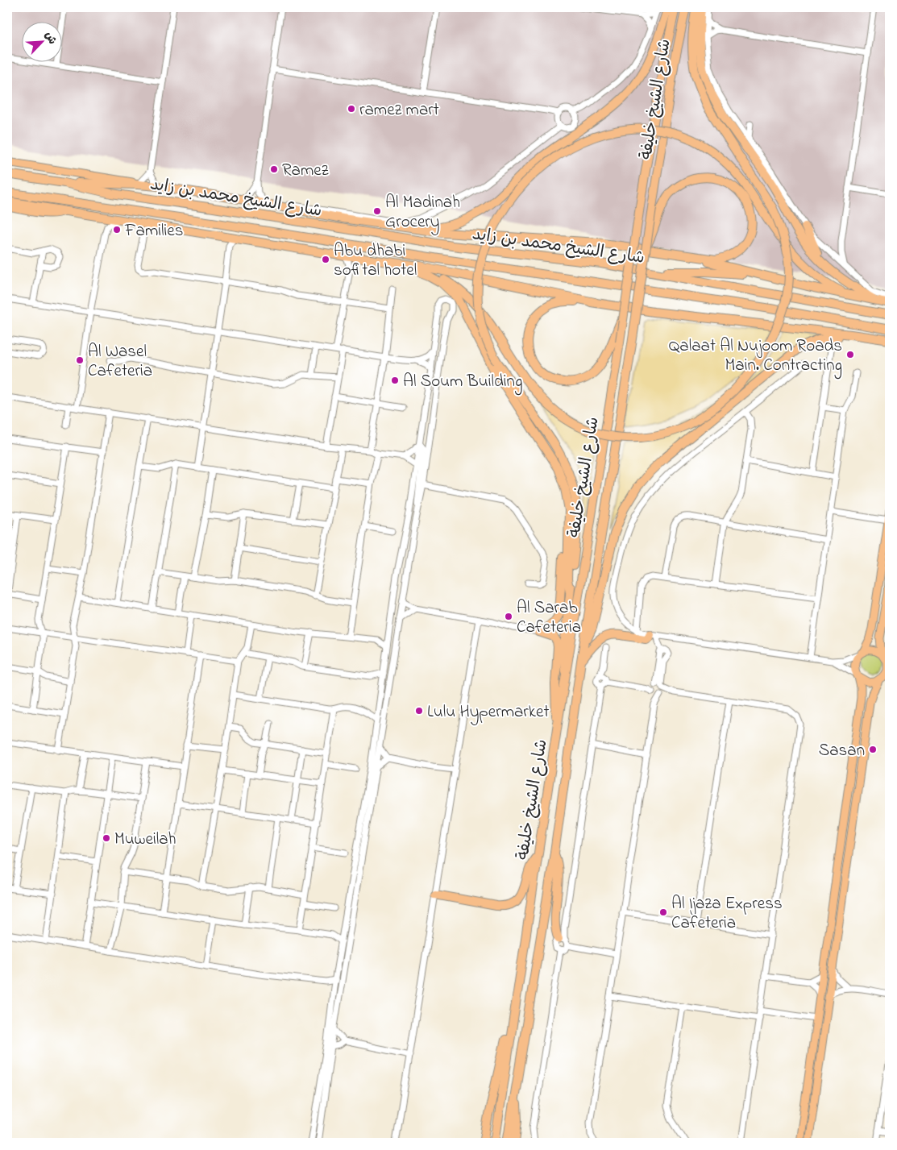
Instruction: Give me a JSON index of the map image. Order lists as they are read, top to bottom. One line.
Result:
{"streets":{"highway":["شارع الشيخ خليفة","شارع الشيخ محمد بن زايد"]},"places":["ramez mart","Ramez","Al Madinah Grocery","Families","Abu dhabi sofital hotel","Qalaat Al Nujoom Roads Main. Contracting","Al Wasel Cafeteria","Al Soum Building","Al Sarab Cafeteria","Lulu Hypermarket","Sasan","Muweilah","Al Ijaza Express Cafeteria"],"north":"top right"}
